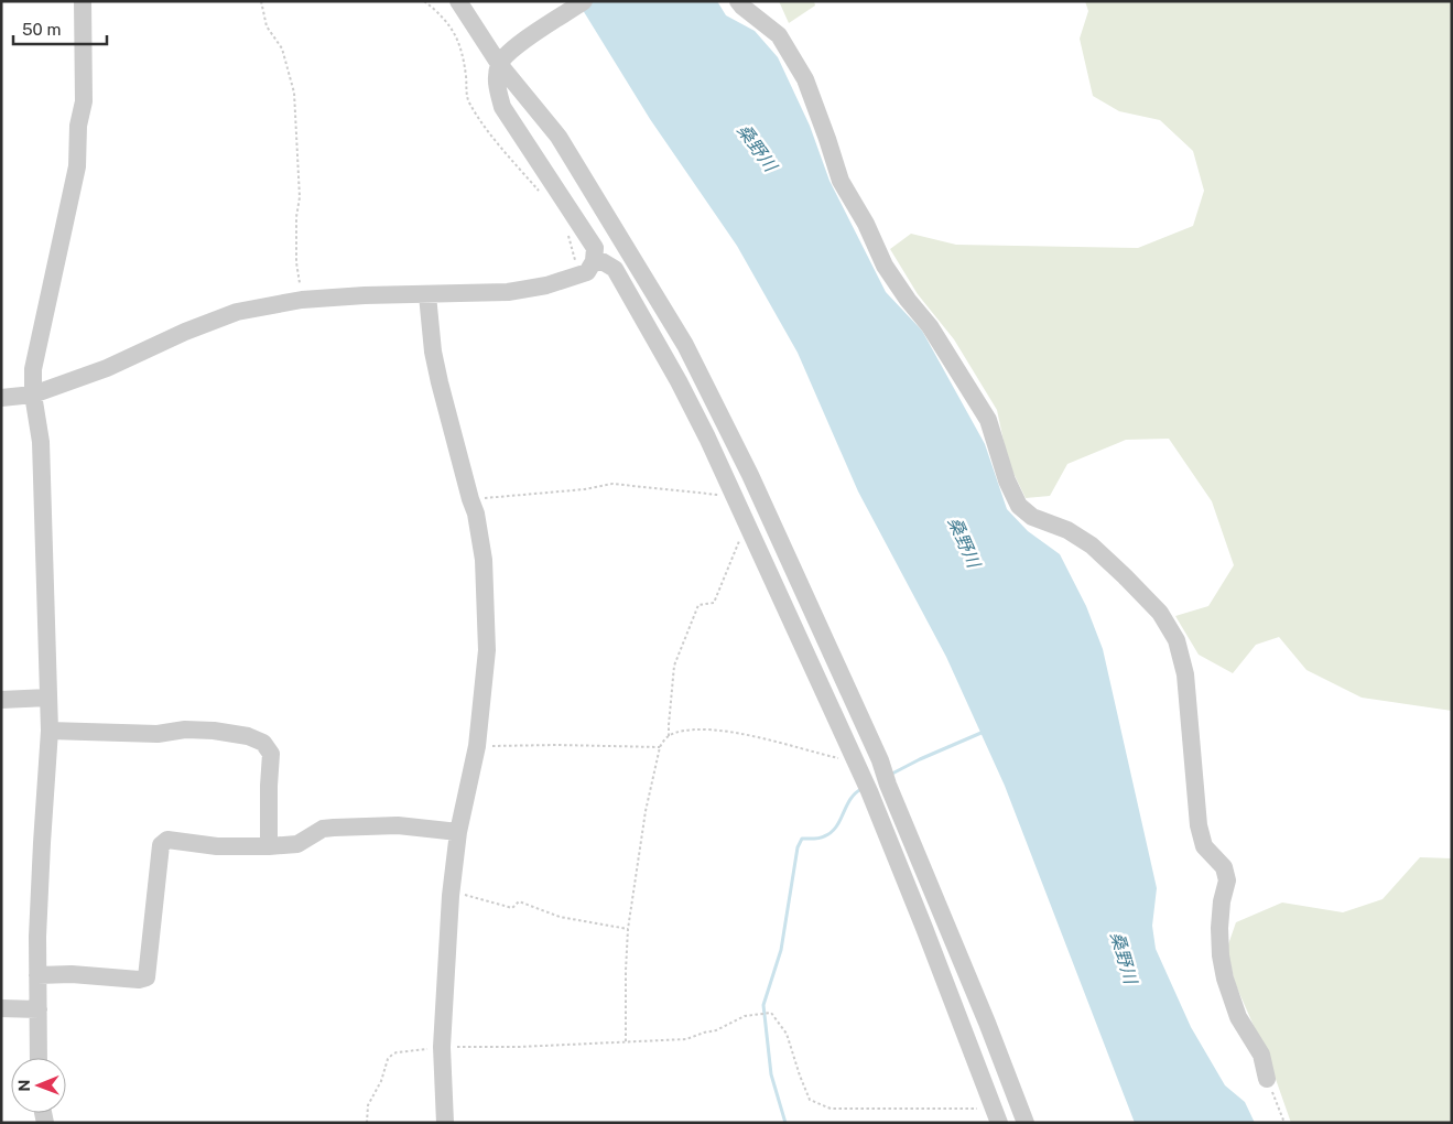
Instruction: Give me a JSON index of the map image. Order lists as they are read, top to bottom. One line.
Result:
{"water":["桑野川"],"scale_bar":"50 m","north":"left"}
